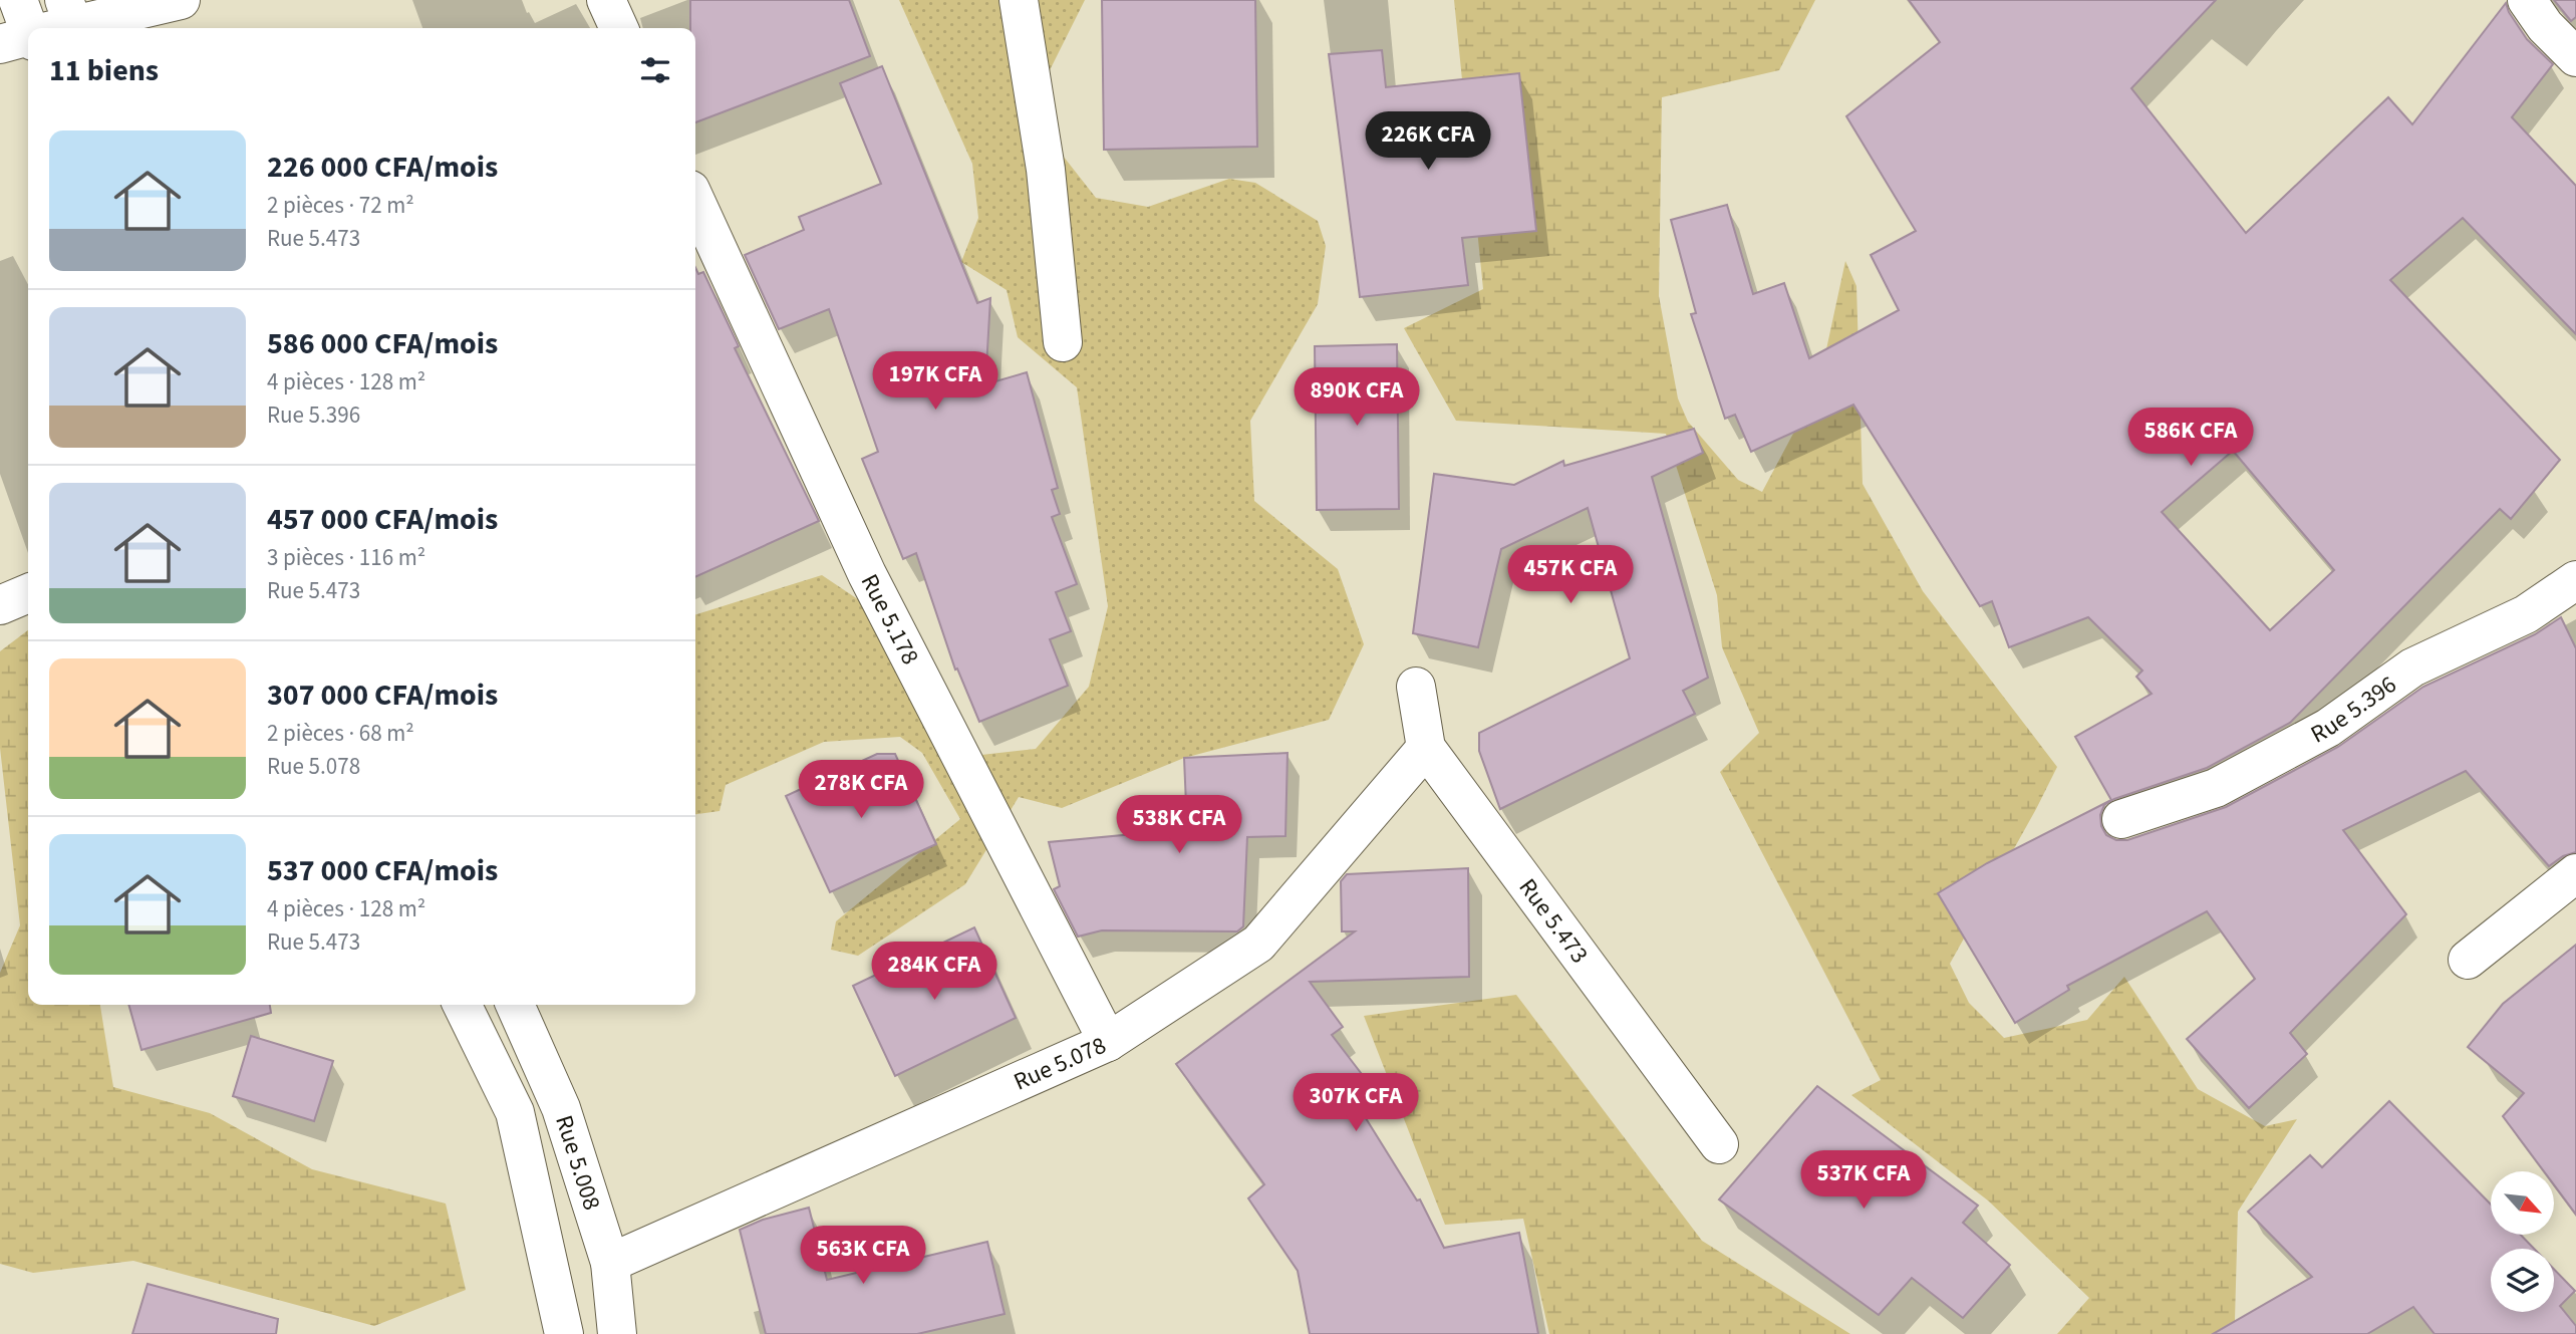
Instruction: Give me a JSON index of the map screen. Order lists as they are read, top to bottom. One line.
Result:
{"streets":{"street":["Rue 5.178","Rue 5.396","Rue 5.473","Rue 5.078","Rue 5.008"]},"crossings":[["Rue 5.178","Rue 5.078"],["Rue 5.473","Rue 5.078"],["Rue 5.078","Rue 5.008"]],"north":"bottom right","page":{"heading":"11 biens","price":["226K CFA","197K CFA","890K CFA","586K CFA","457K CFA","278K CFA","538K CFA","284K CFA","307K CFA","537K CFA","563K CFA"],"list":[{"name":"226 000 CFA/mois","note":"2 pièces · 72 m² · Rue 5.473"},{"name":"586 000 CFA/mois","note":"4 pièces · 128 m² · Rue 5.396"},{"name":"457 000 CFA/mois","note":"3 pièces · 116 m² · Rue 5.473"},{"name":"307 000 CFA/mois","note":"2 pièces · 68 m² · Rue 5.078"},{"name":"537 000 CFA/mois","note":"4 pièces · 128 m² · Rue 5.473"}]}}
